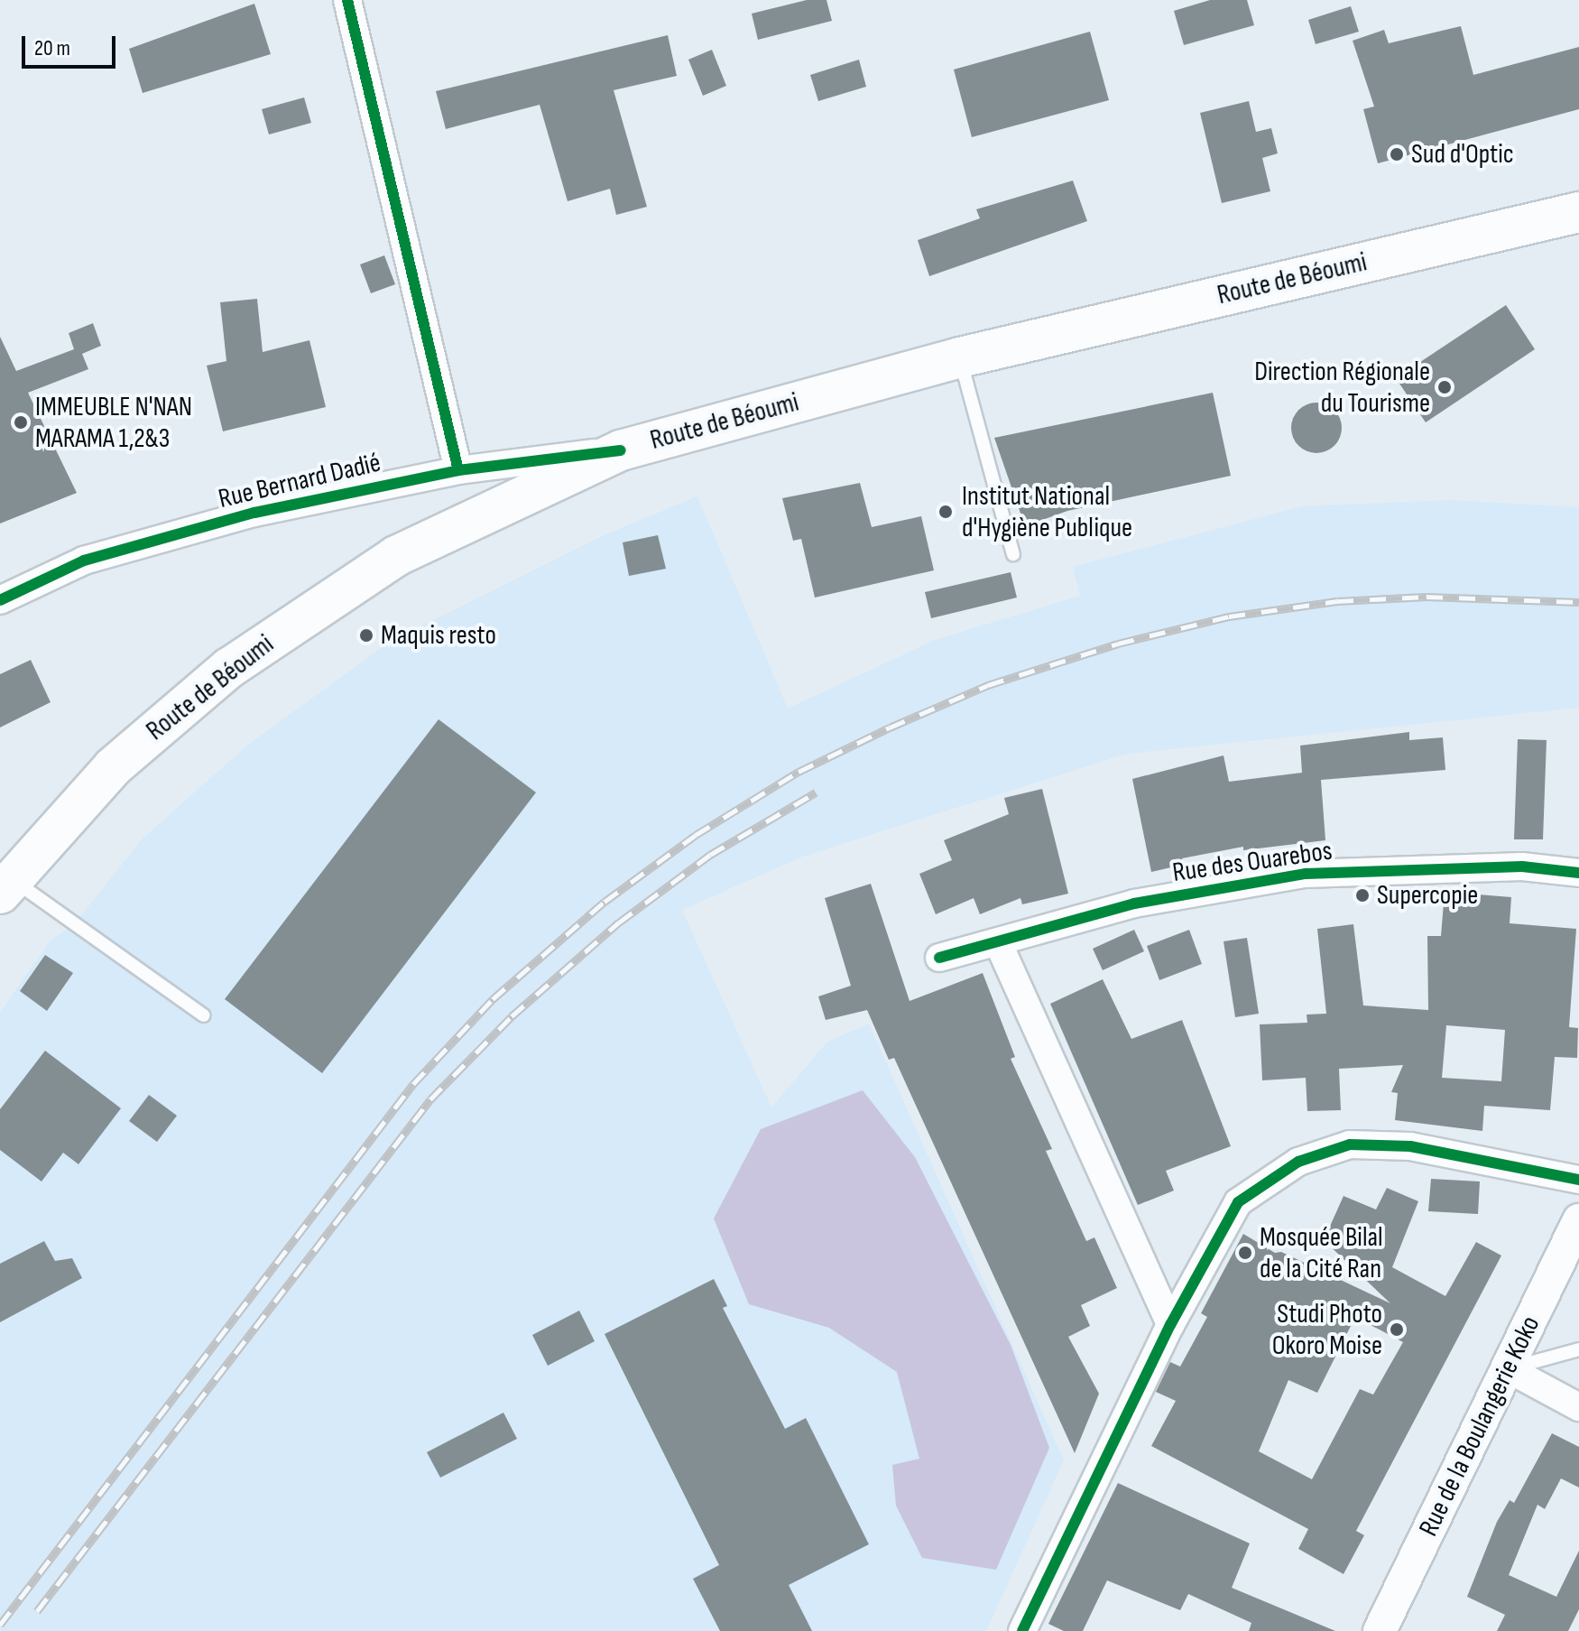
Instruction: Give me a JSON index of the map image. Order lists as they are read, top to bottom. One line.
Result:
{"streets":{"main road":["Route de Béoumi"],"street":["Rue Bernard Dadié","Rue des Ouarebos","Rue de la Boulangerie Koko"]},"crossings":[["Route de Béoumi","Rue Bernard Dadié"]],"places":["Sud d'Optic","Direction Régionale du Tourisme","IMMEUBLE N'NAN MARAMA 1,2&3","Institut National d'Hygiène Publique","Maquis resto","Supercopie","Mosquée Bilal de la Cité Ran","Studi Photo Okoro Moise"],"scale_bar":"20 m"}
